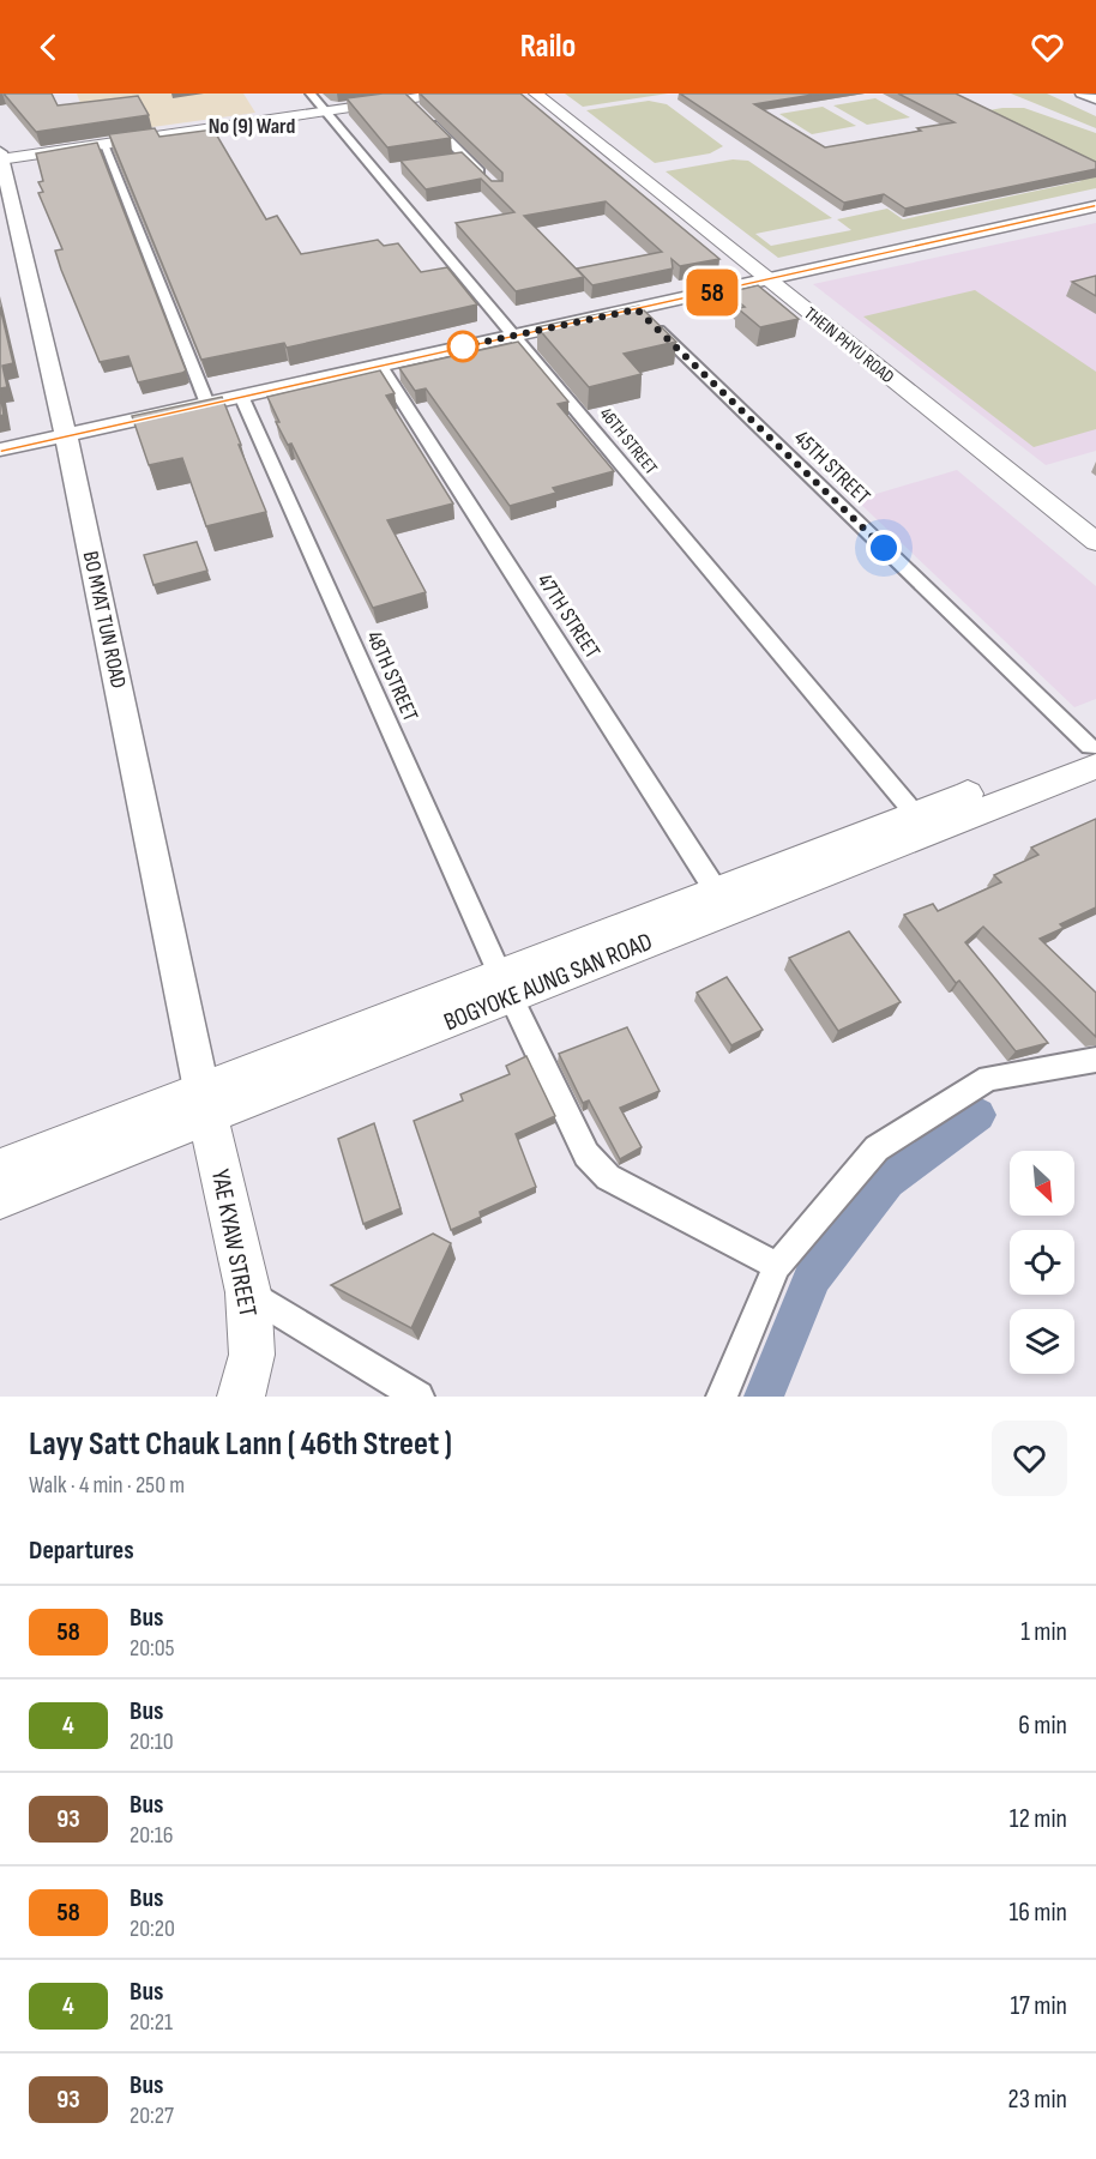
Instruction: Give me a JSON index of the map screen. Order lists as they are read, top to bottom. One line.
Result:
{"streets":{"main road":["THEIN PHYU ROAD","BO MYAT TUN ROAD","BOGYOKE AUNG SAN ROAD","YAE KYAW STREET"],"street":["46TH STREET","45TH STREET","47TH STREET","48TH STREET"]},"crossings":[["46TH STREET","BOGYOKE AUNG SAN ROAD"],["45TH STREET","BOGYOKE AUNG SAN ROAD"],["47TH STREET","BOGYOKE AUNG SAN ROAD"],["BO MYAT TUN ROAD","BOGYOKE AUNG SAN ROAD"],["BO MYAT TUN ROAD","YAE KYAW STREET"],["48TH STREET","BOGYOKE AUNG SAN ROAD"],["BOGYOKE AUNG SAN ROAD","YAE KYAW STREET"]],"districts":["No (9) Ward"],"lines":["bus line 58"],"north":"bottom right","page":{"header":"Railo","on_map":"58","heading":[["Layy Satt Chauk Lann ( 46th Street )","Walk · 4 min · 250 m"],"Departures"],"list":[{"mark":"58","name":"Bus","note":"20:05","value":"1 min"},{"mark":"4","name":"Bus","note":"20:10","value":"6 min"},{"mark":"93","name":"Bus","note":"20:16","value":"12 min"},{"mark":"58","name":"Bus","note":"20:20","value":"16 min"},{"mark":"4","name":"Bus","note":"20:21","value":"17 min"},{"mark":"93","name":"Bus","note":"20:27","value":"23 min"}]}}
